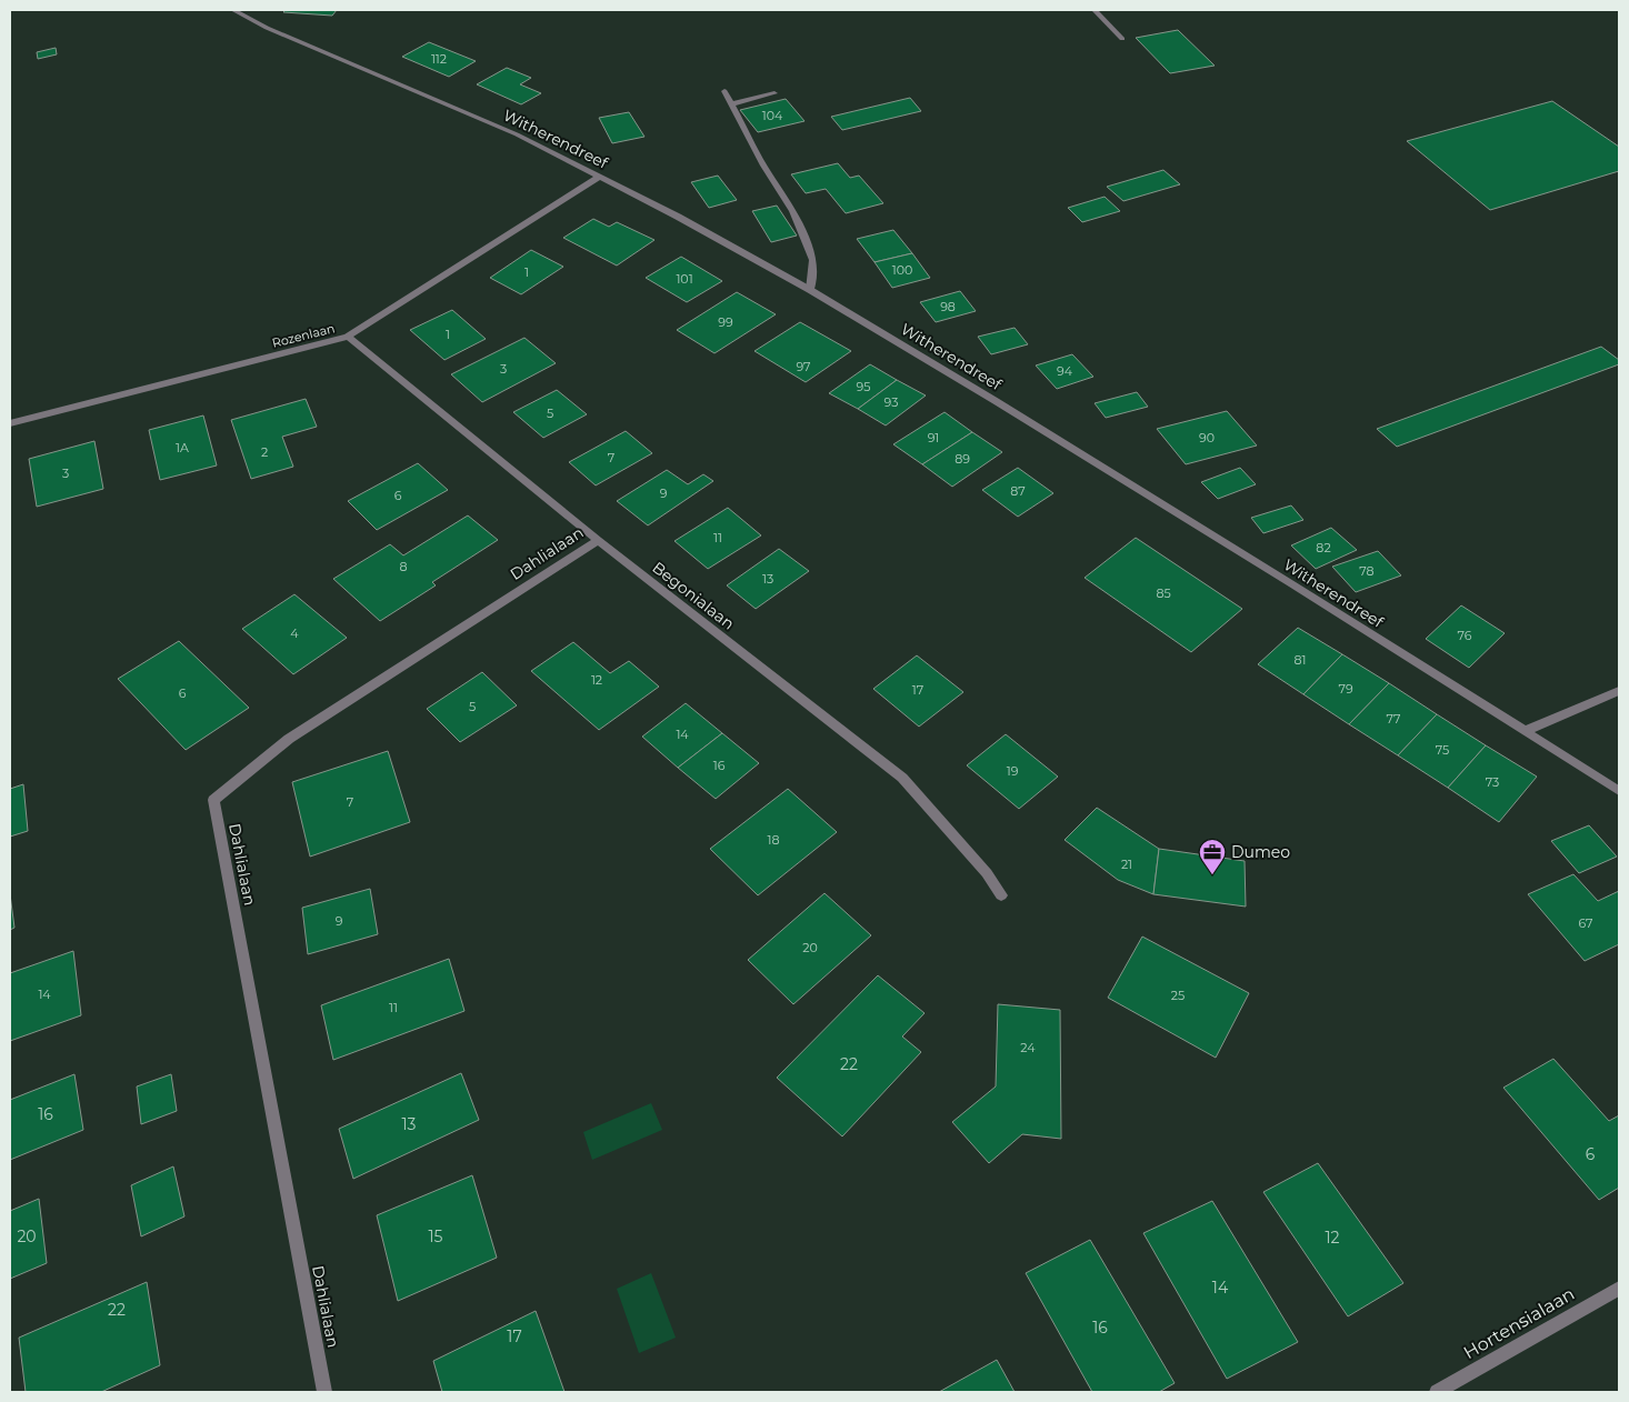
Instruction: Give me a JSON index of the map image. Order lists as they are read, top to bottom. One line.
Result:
{"streets":{"street":["Witherendreef","Rozenlaan","Dahlialaan","Begonialaan","Hortensialaan"]},"crossings":[["Witherendreef","Rozenlaan"],["Rozenlaan","Begonialaan"],["Dahlialaan","Begonialaan"]],"places":{"office":["Dumeo"]},"house_numbers":["112","104","100","1","101","98","99","1","97","3","94","95","93","5","91","90","1A","2","7","89","3","87","9","6","11","82","8","78","13","85","4","76","81","12","79","17","6","5","77","14","75","16","19","73","7","18","21","9","67","20","14","25","11","24","22","16","13","6","20","15","12","14","22","16","17"]}
